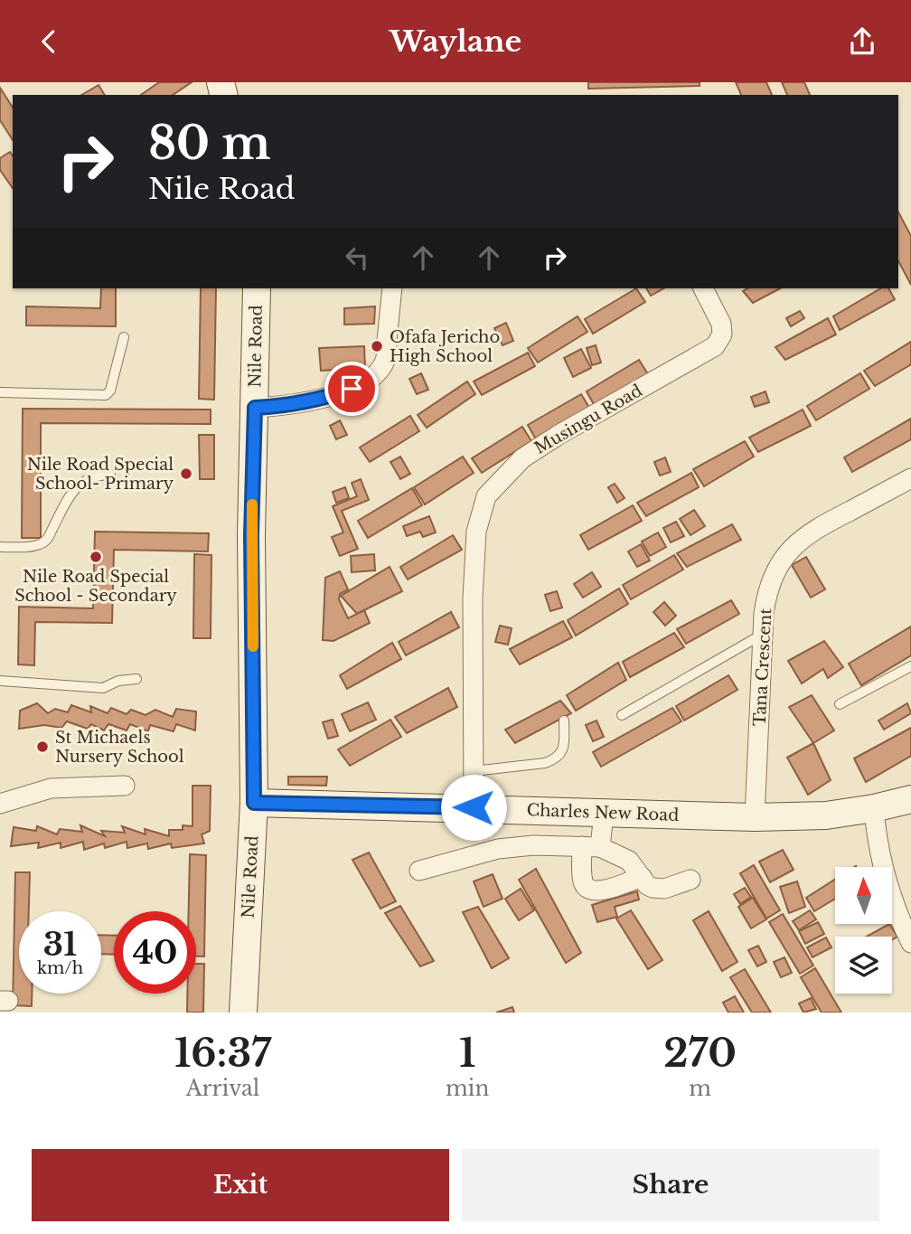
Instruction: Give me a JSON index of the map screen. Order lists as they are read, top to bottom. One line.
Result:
{"streets":{"street":["Nile Road","Musingu Road","Tana Crescent","Charles New Road"]},"crossings":[["Nile Road","Charles New Road"],["Musingu Road","Charles New Road"],["Tana Crescent","Charles New Road"]],"places":["Ofafa Jericho High School","Nile Road Special School- Primary","Nile Road Special School - Secondary","St Michaels Nursery School"],"north":"top","page":{"header":"Waylane","turn":["80 m","Nile Road"],"speed":"31 km/h","limit":"40","eta":["16:37","Arrival","1","min","270","m"],"buttons":["Exit","Share"]}}
